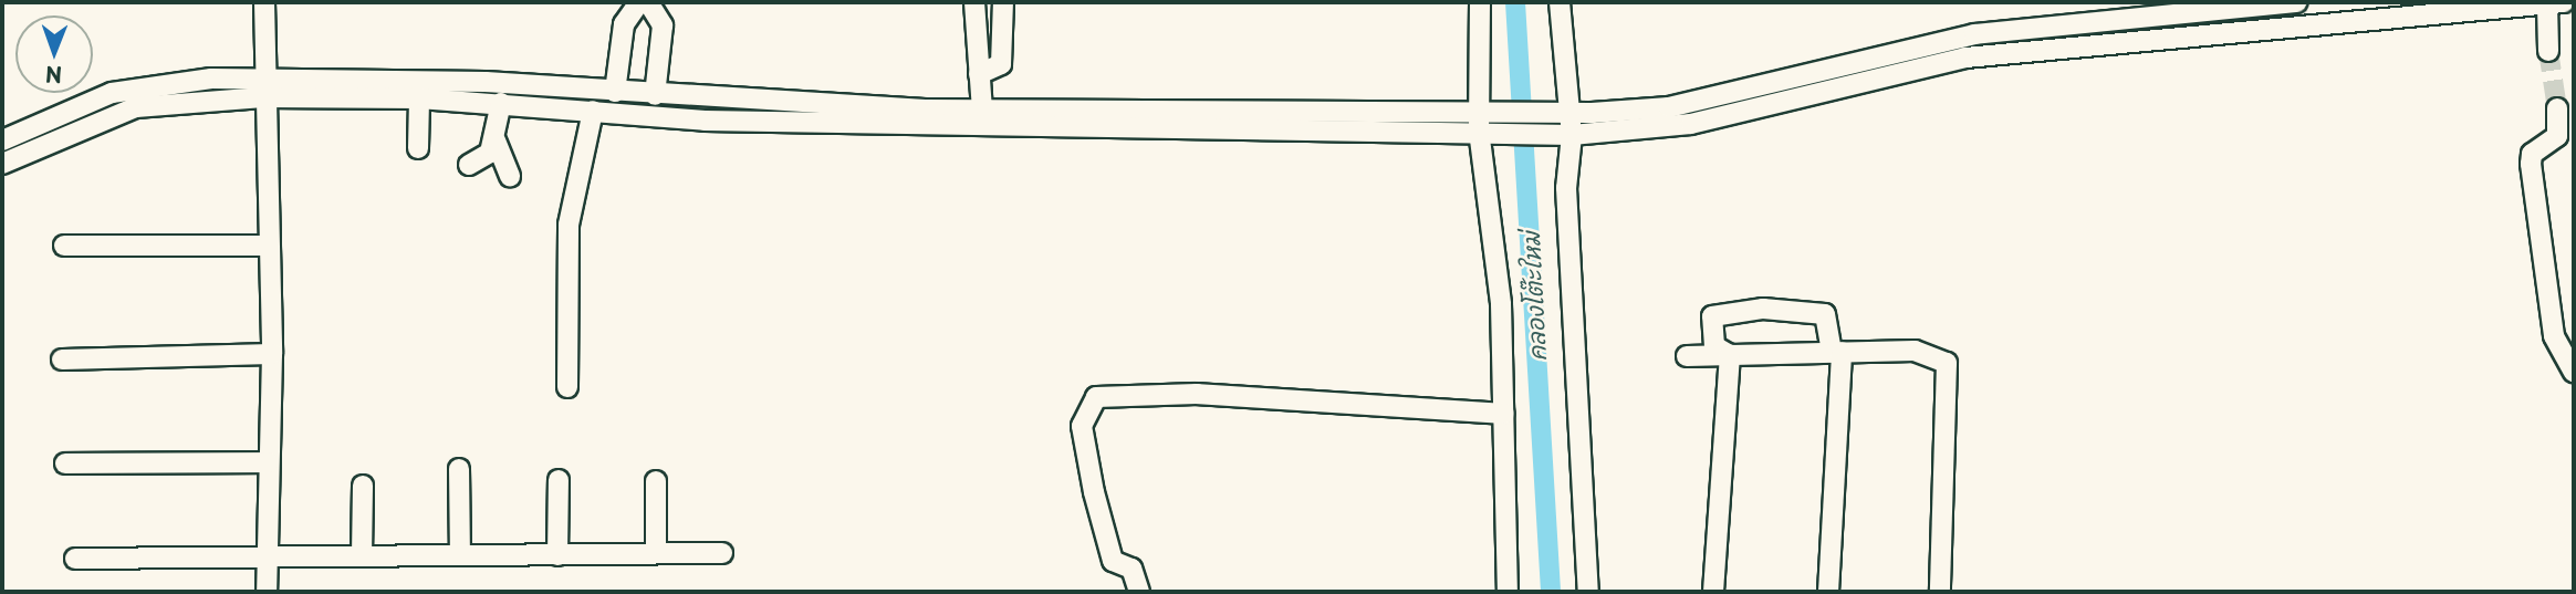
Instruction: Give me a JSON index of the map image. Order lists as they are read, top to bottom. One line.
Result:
{"water":["คลองโต๊ะใหม่"],"north":"bottom"}
